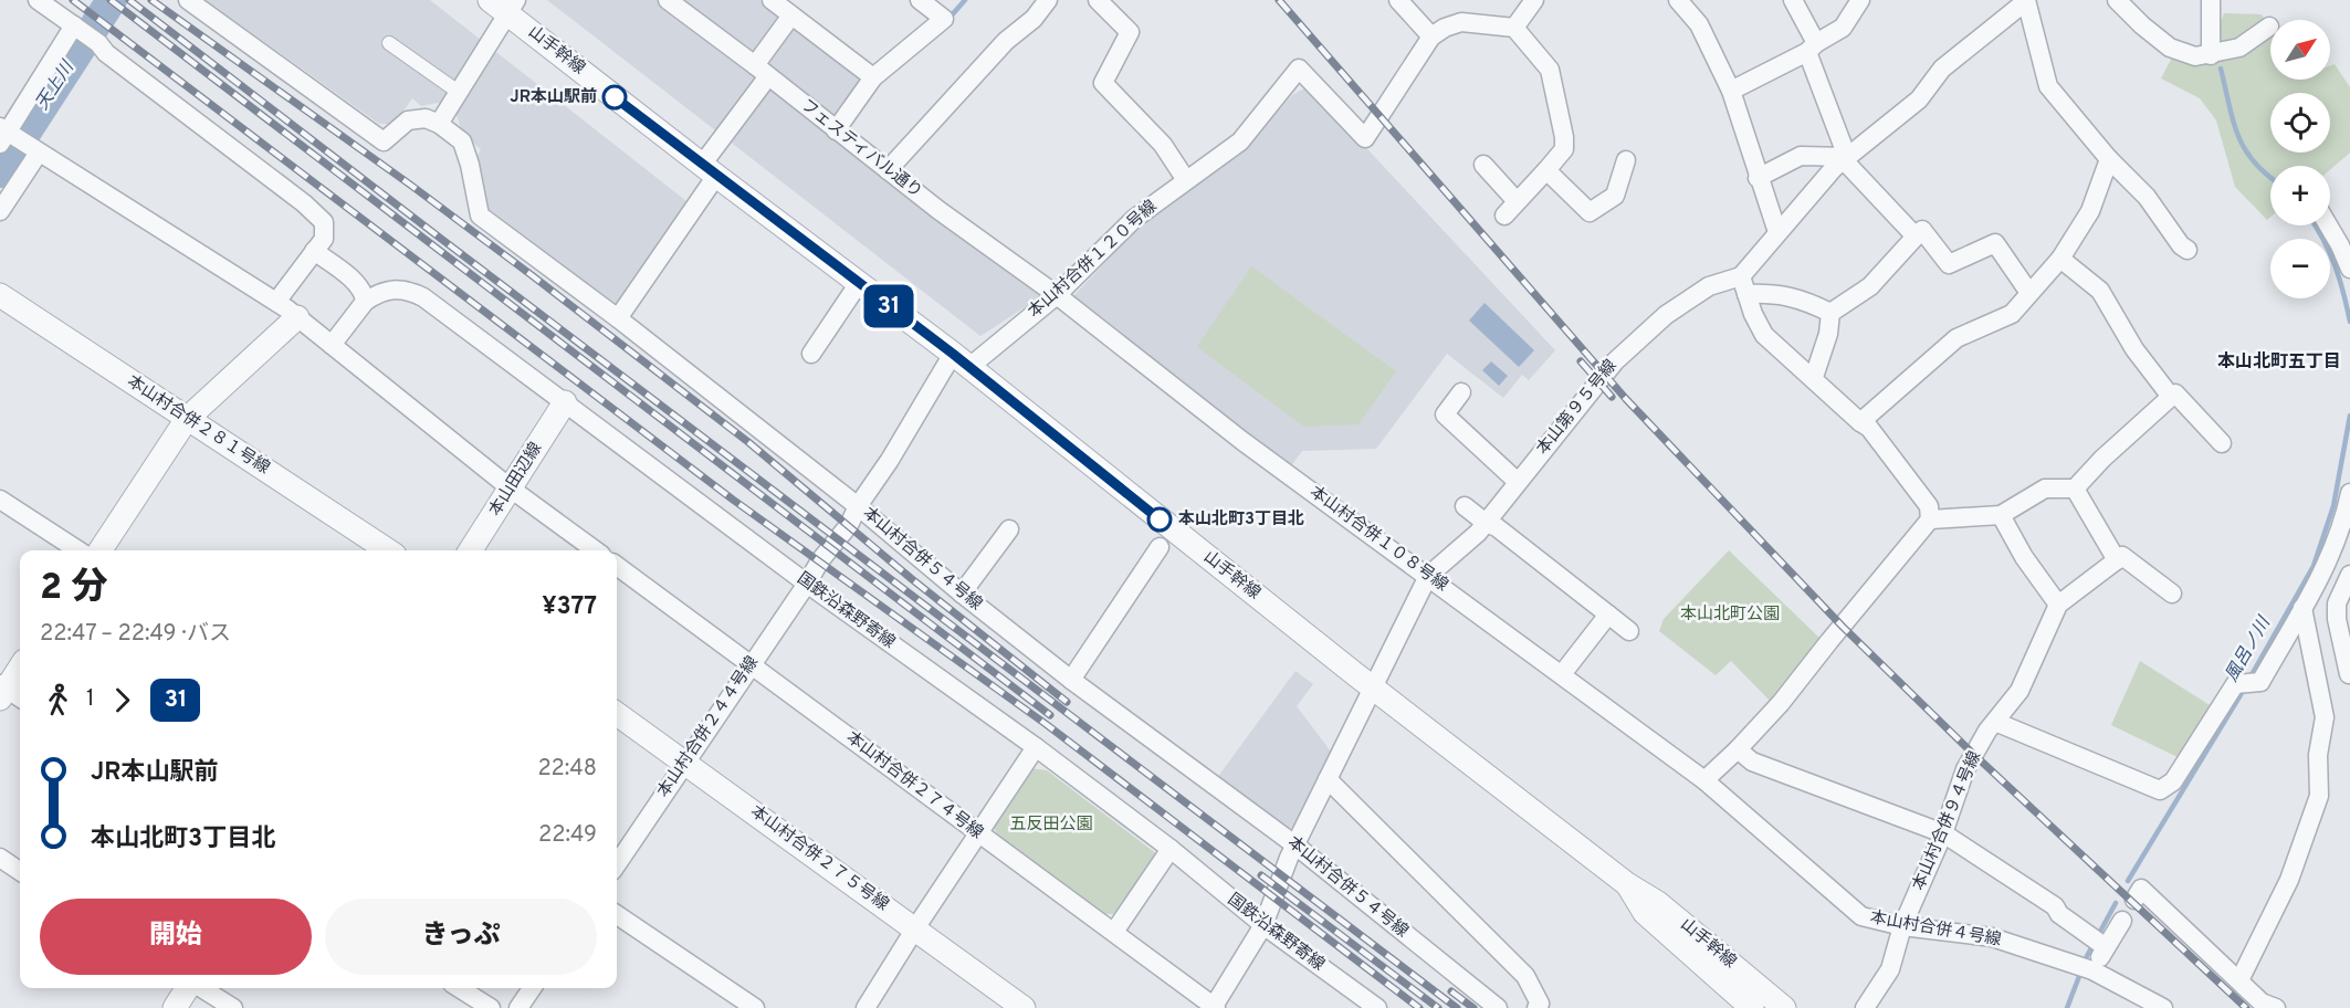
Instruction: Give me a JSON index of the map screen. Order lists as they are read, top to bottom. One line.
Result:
{"streets":{"street":["山手幹線","フェスティバル通り","本山村合併１２０号線","本山第９５号線","本山村合併２８１号線","本山田辺線","本山村合併１０８号線","本山村合併５４号線","国鉄沿森野寄線","本山村合併２４４号線","本山村合併２７４号線","本山村合併９４号線","本山村合併２７５号線","本山村合併４号線"]},"crossings":[["山手幹線","本山村合併１２０号線"],["山手幹線","本山第９５号線"],["フェスティバル通り","本山村合併１２０号線"],["フェスティバル通り","本山村合併１０８号線"],["本山村合併１２０号線","本山村合併１０８号線"],["本山村合併１２０号線","本山村合併５４号線"],["本山村合併１２０号線","国鉄沿森野寄線"],["本山村合併１２０号線","本山村合併２４４号線"],["本山第９５号線","本山村合併１０８号線"],["本山第９５号線","本山村合併５４号線"],["本山第９５号線","国鉄沿森野寄線"],["本山第９５号線","本山村合併２７４号線"],["本山田辺線","国鉄沿森野寄線"],["本山村合併１０８号線","本山村合併４号線"],["国鉄沿森野寄線","本山村合併２４４号線"],["本山村合併２４４号線","本山村合併２７４号線"],["本山村合併２４４号線","本山村合併２７５号線"],["本山村合併９４号線","本山村合併４号線"]],"districts":["本山北町五丁目"],"water":["天上川","風呂ノ川"],"parks":["本山北町公園","五反田公園"],"places":["JR本山駅前","本山北町3丁目北"],"lines":["bus line 31"],"north":"top right","page":{"on_map":"31","map_buttons":["+","−"],"heading":["2 分","22:47 – 22:49 · バス","¥377"],"legs":["1","31"],"list":[{"name":"JR本山駅前","value":"22:48"},{"name":"本山北町3丁目北","value":"22:49"}],"buttons":["開始","きっぷ"]}}
